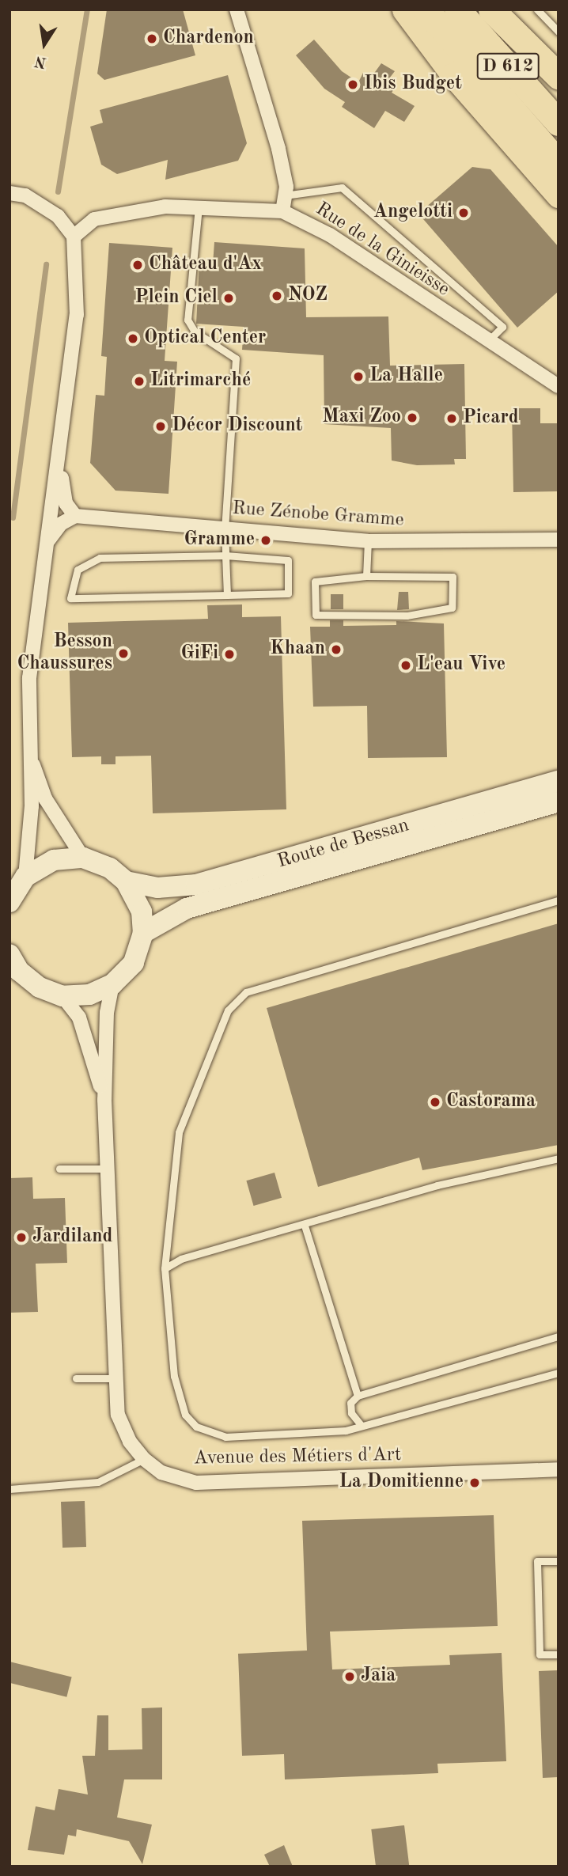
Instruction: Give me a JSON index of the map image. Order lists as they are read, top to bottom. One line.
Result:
{"streets":{"highway":["D 612"],"street":["Rue de la Ginieisse","Rue Zénobe Gramme","Route de Bessan","Avenue des Métiers d'Art"]},"places":["Chardenon","Ibis Budget","Angelotti","Château d'Ax","NOZ","Plein Ciel","Optical Center","La Halle","Litrimarché","Maxi Zoo","Picard","Décor Discount","Gramme","Khaan","Besson Chaussures","GiFi","L'eau Vive","Castorama","Jardiland","La Domitienne","Jaia"],"north":"bottom"}
